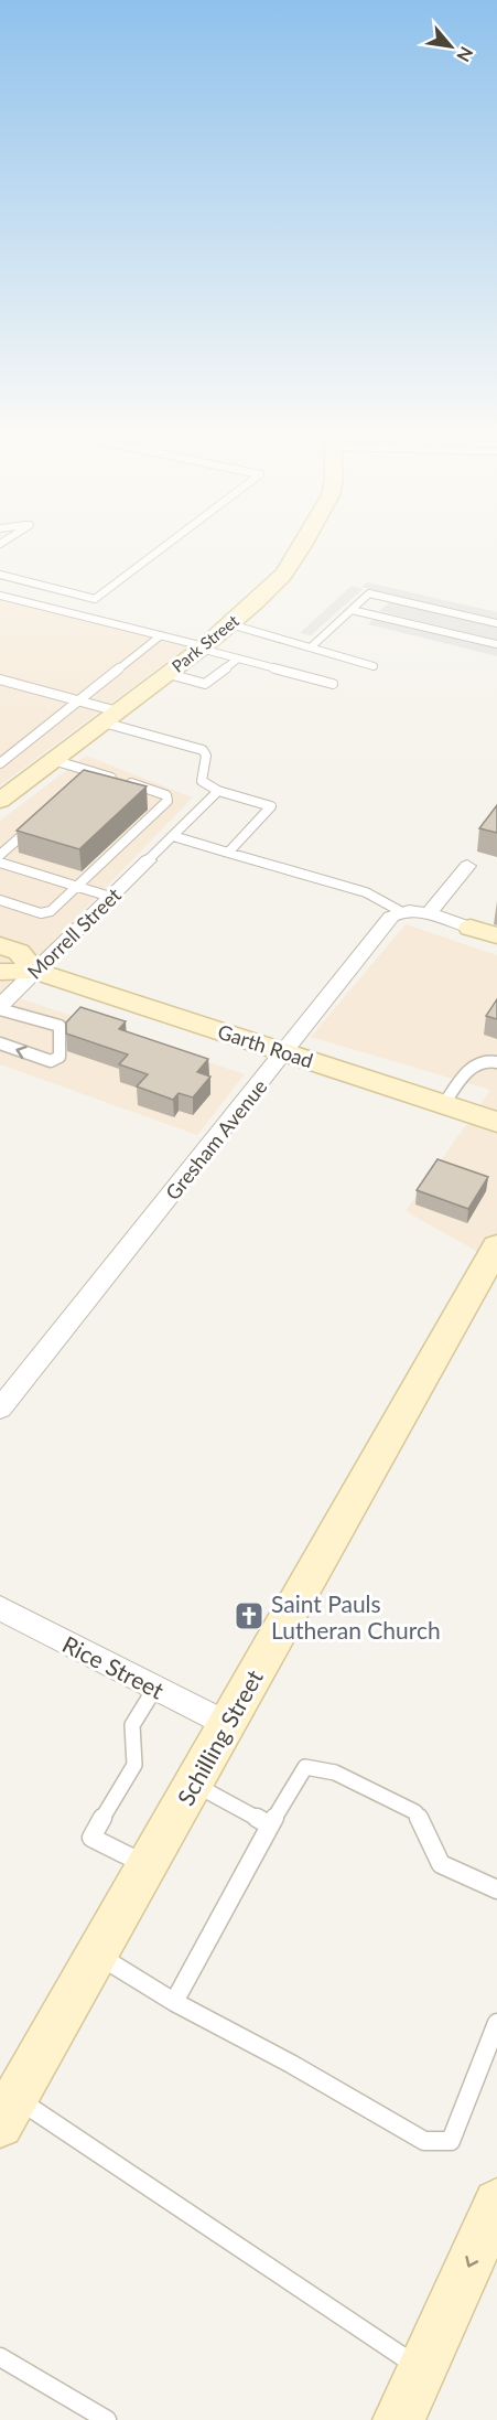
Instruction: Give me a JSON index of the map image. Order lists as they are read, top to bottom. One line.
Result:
{"streets":{"street":["Park Street","Morrell Street","Garth Road","Gresham Avenue","Rice Street","Schilling Street"]},"crossings":[["Morrell Street","Garth Road"],["Garth Road","Gresham Avenue"],["Rice Street","Schilling Street"]],"places":{"church":["Saint Pauls Lutheran Church"]},"north":"bottom right"}
